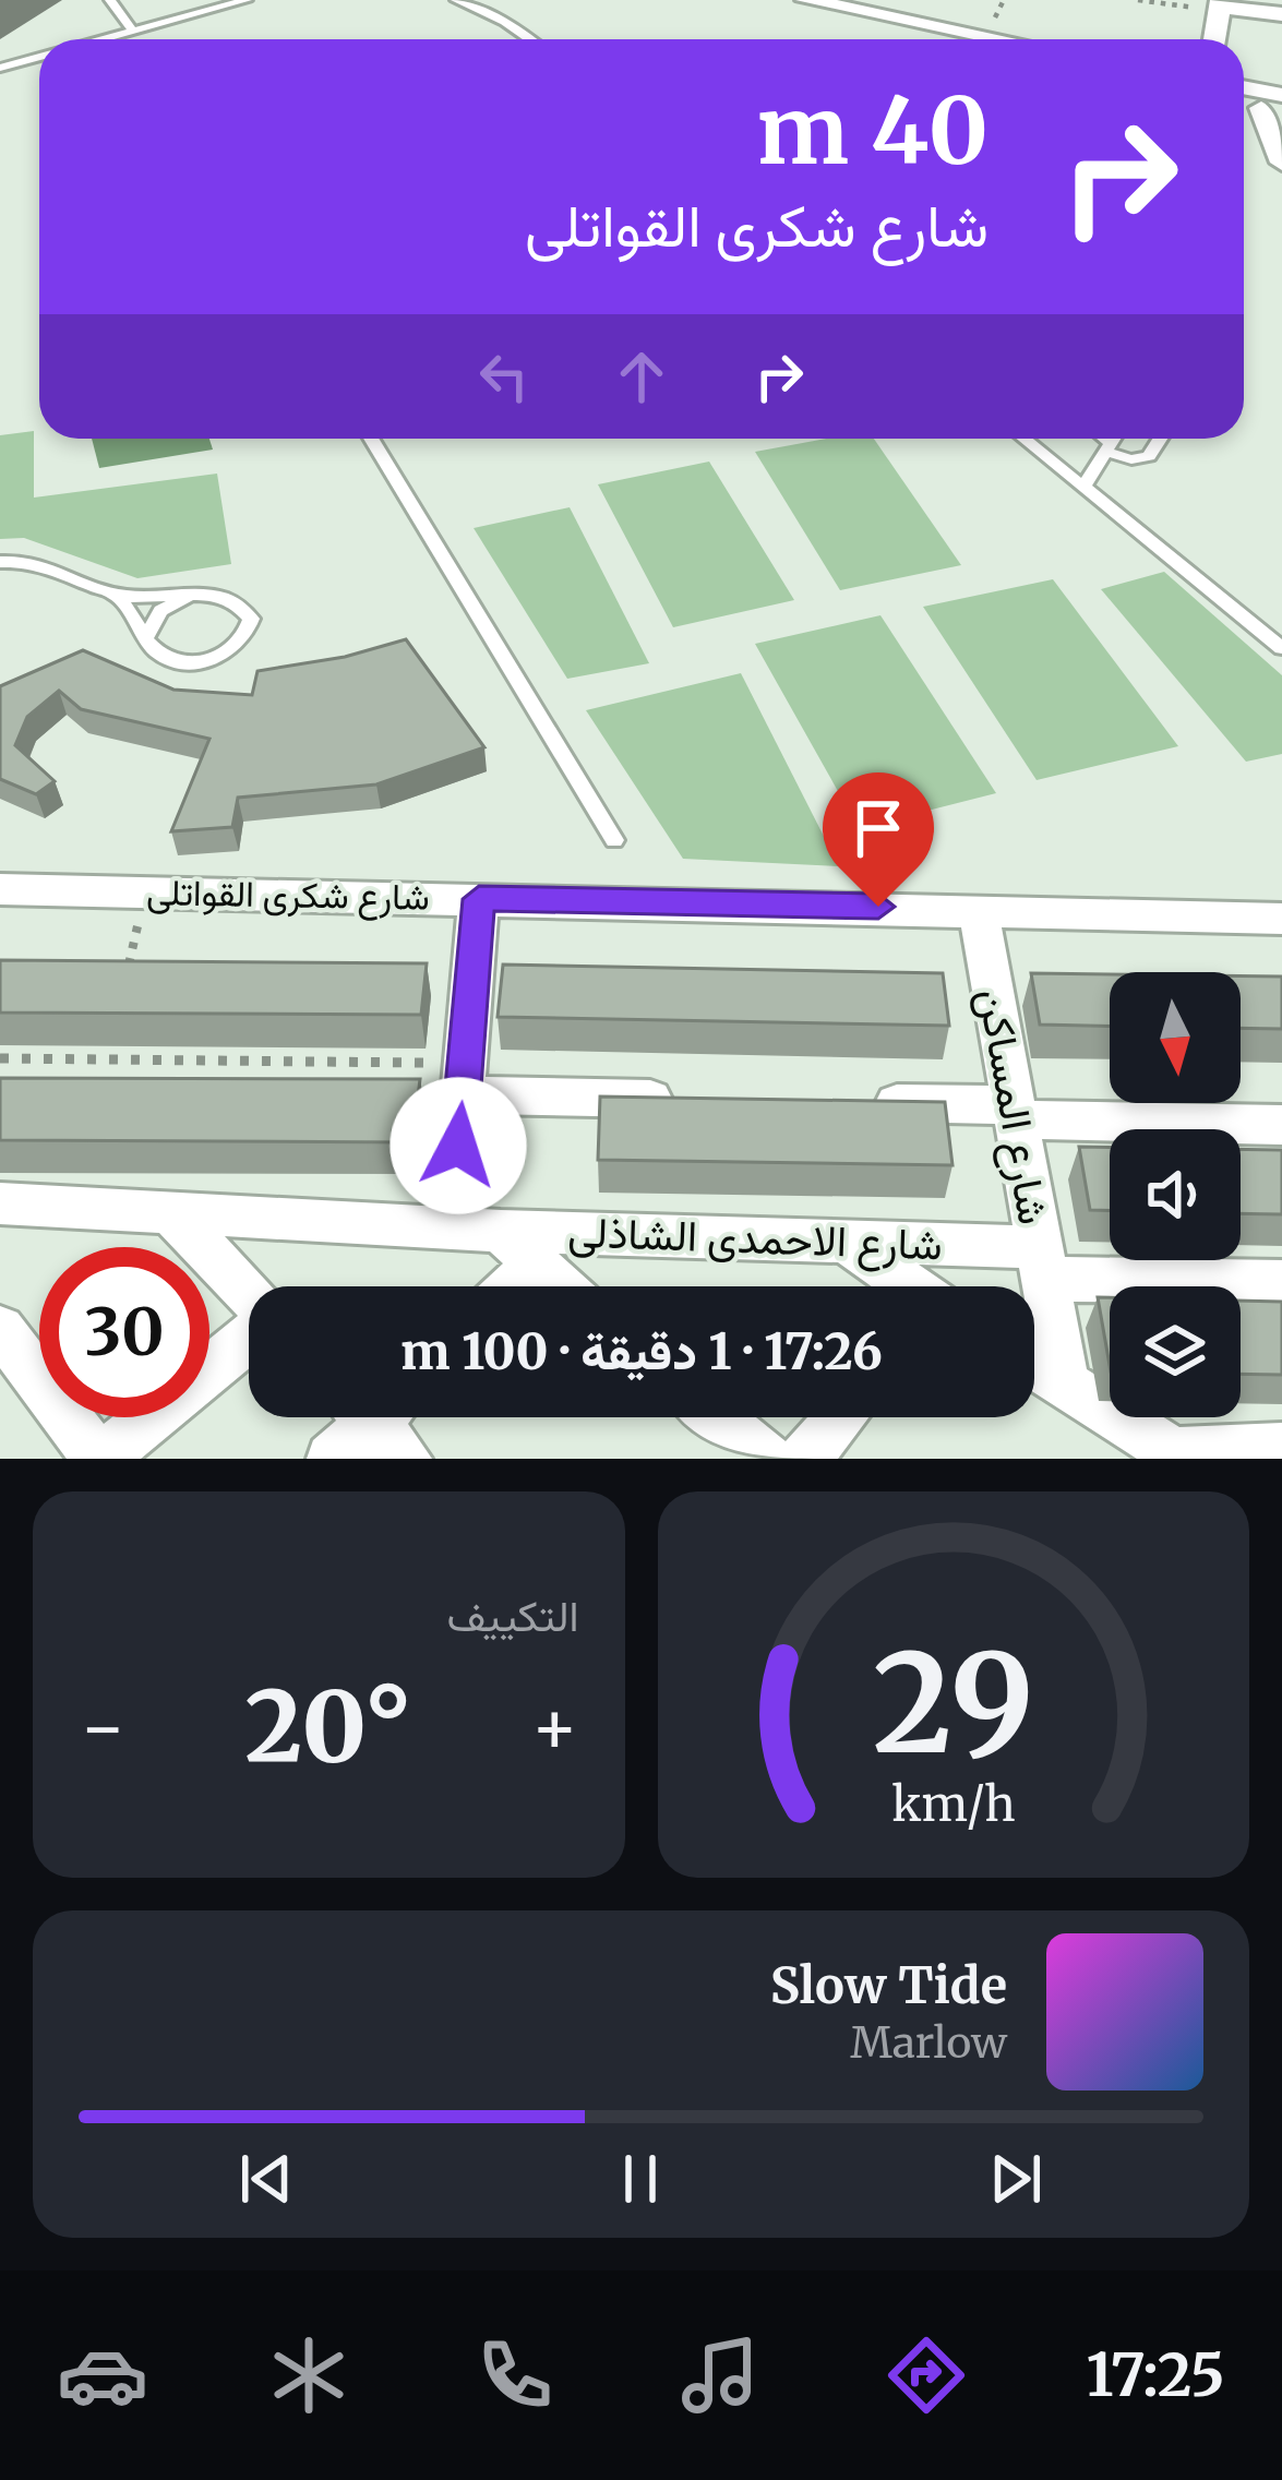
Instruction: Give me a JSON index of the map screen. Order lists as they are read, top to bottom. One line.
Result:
{"streets":{"street":["شارع شكرى القواتلى","شارع المساكن","شارع الاحمدى الشاذلى"]},"crossings":[["شارع شكرى القواتلى","شارع المساكن"],["شارع المساكن","شارع الاحمدى الشاذلى"]],"north":"bottom","page":{"turn":["40 m","شارع شكرى القواتلى"],"limit":"30","trip":"17:26 · 1 دقيقة · 100 m","tile":"التكييف","heat":["−","20°","+"],"song":["Slow Tide","Marlow"],"tabs":"17:25","gauge":["29","km/h"]}}
